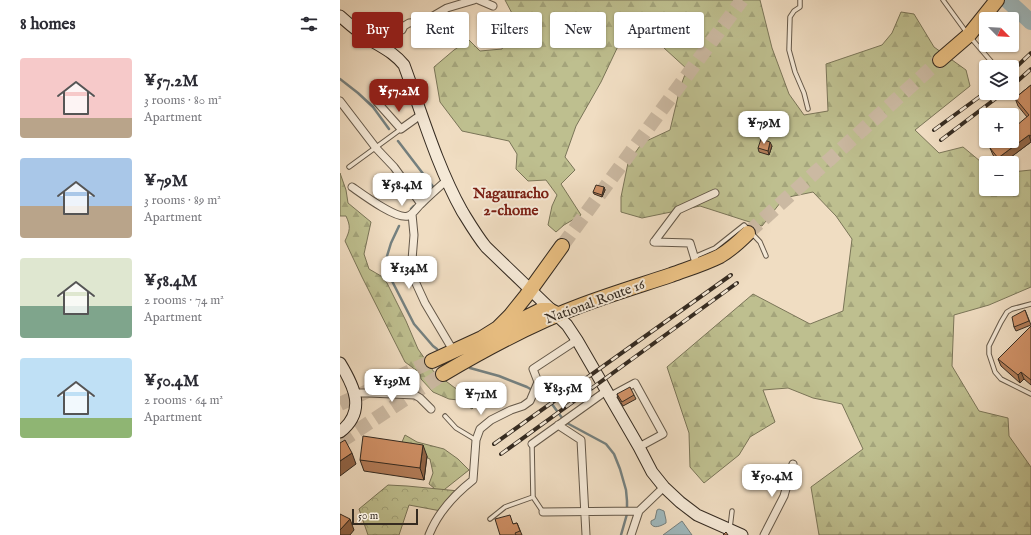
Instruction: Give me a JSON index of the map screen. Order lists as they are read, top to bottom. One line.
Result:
{"streets":{"highway":["National Route 16"]},"districts":["Nagauracho 2-chome"],"scale_bar":"50 m","north":"bottom right","page":{"heading":"8 homes","map_buttons":["+","−"],"chip":["Buy","Rent","Filters","New","Apartment"],"list":[{"name":"¥57.2M","note":"3 rooms · 80 m² · Apartment"},{"name":"¥79M","note":"3 rooms · 89 m² · Apartment"},{"name":"¥58.4M","note":"2 rooms · 74 m² · Apartment"},{"name":"¥50.4M","note":"2 rooms · 64 m² · Apartment"}],"price":["¥57.2M","¥79M","¥58.4M","¥134M","¥139M","¥83.5M","¥71M","¥50.4M"],"scale":"50 m"}}
